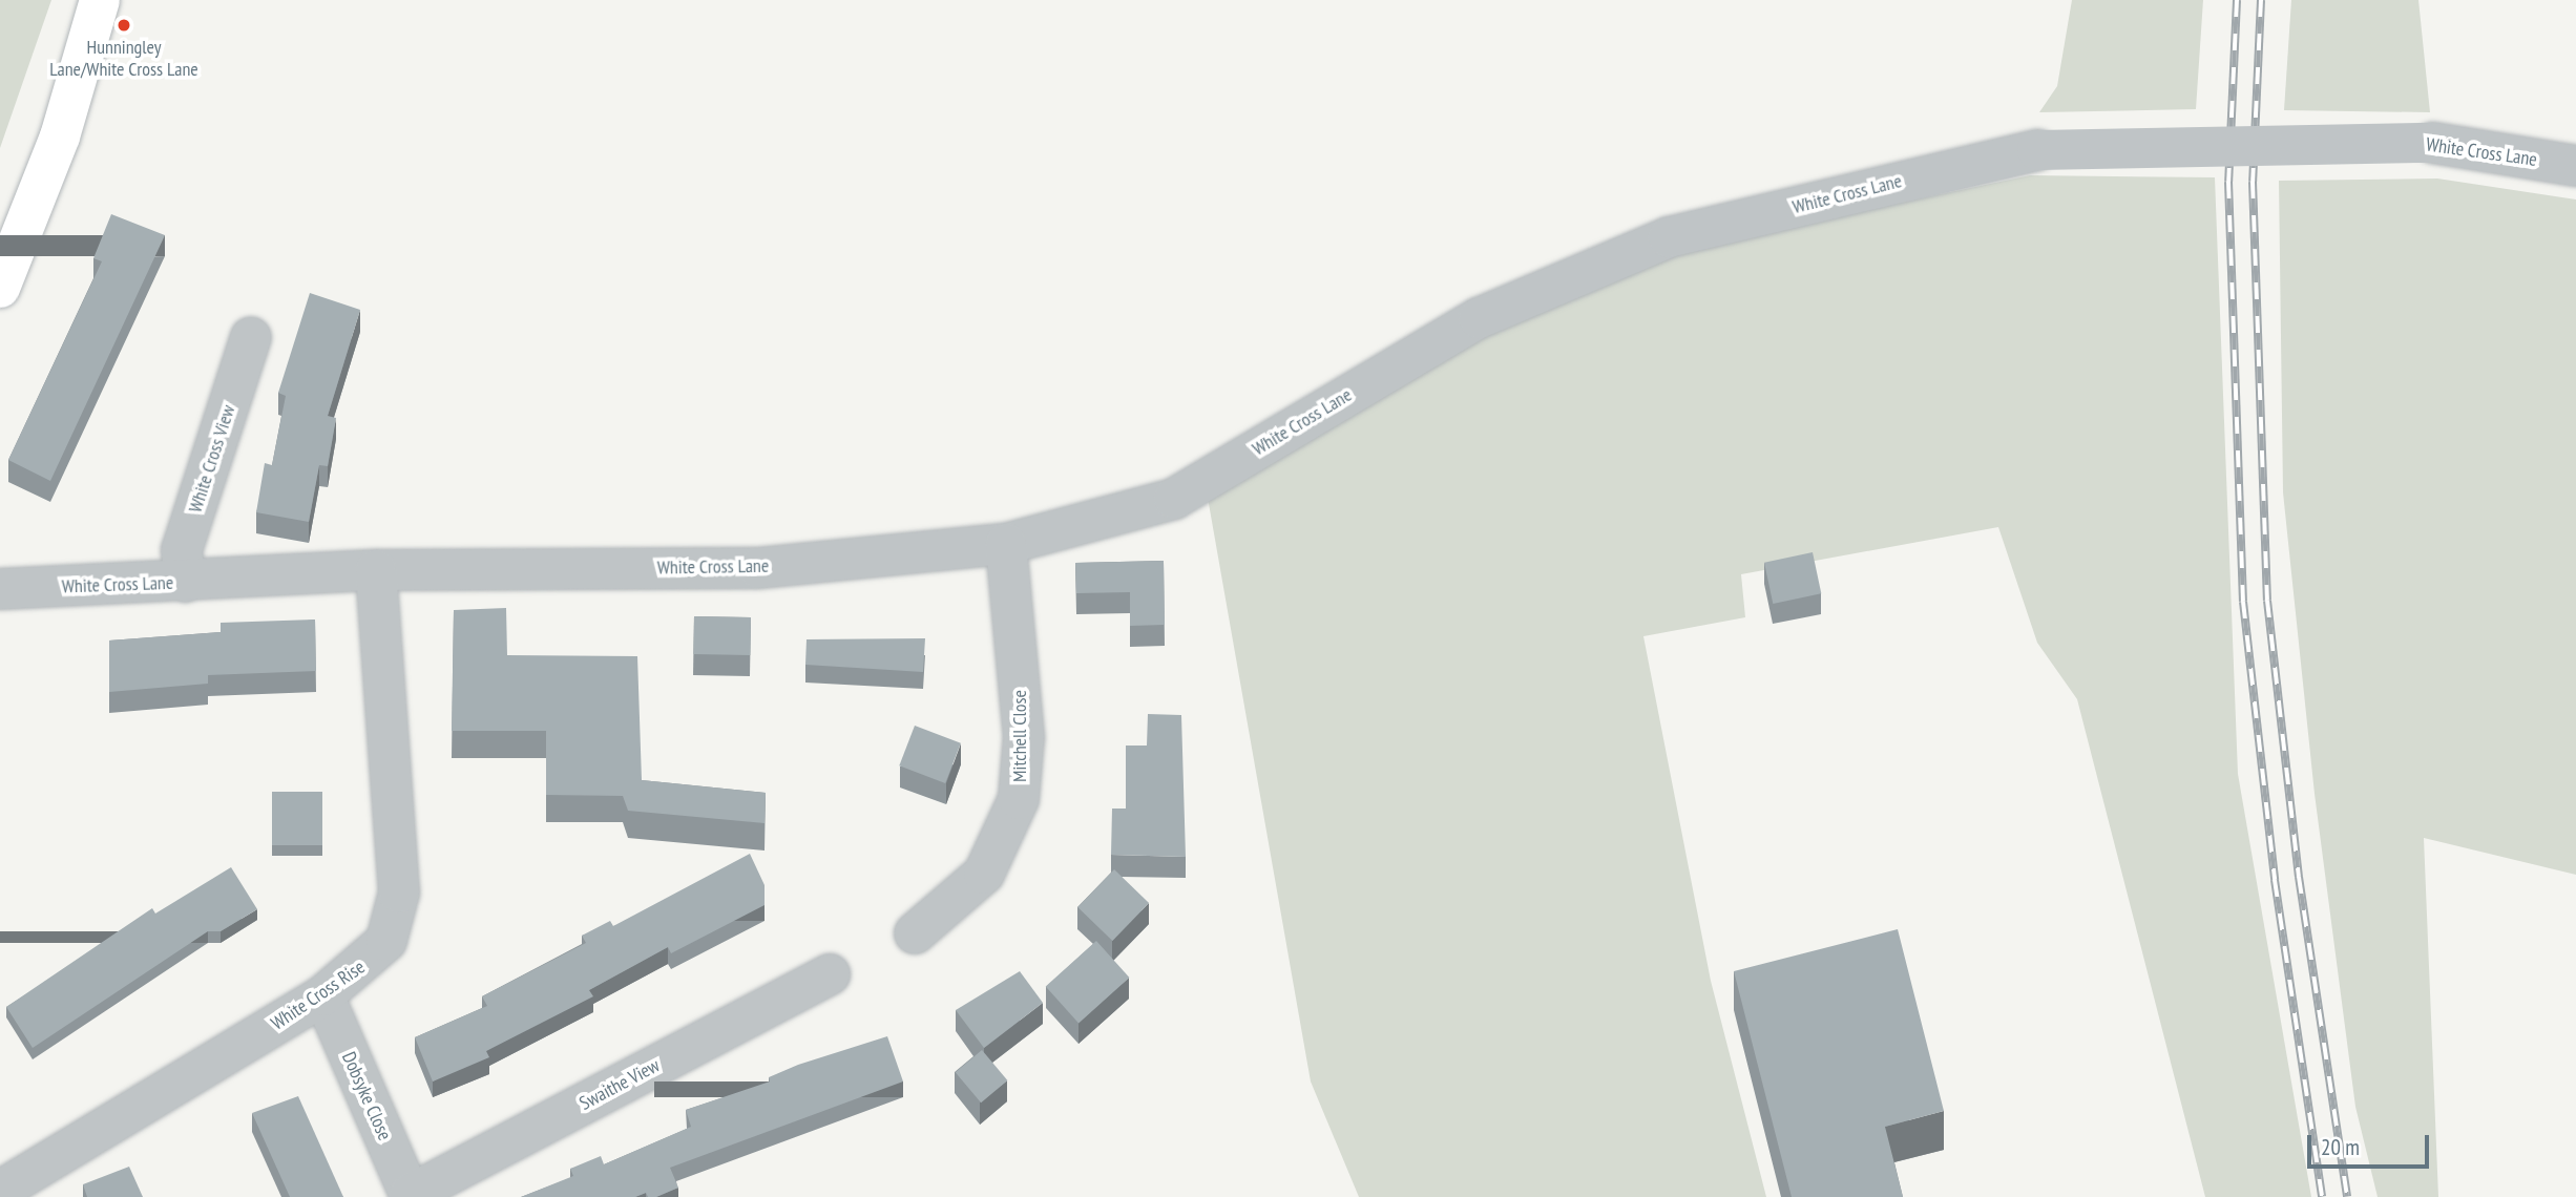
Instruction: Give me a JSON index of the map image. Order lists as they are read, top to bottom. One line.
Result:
{"streets":{"street":["White Cross Lane","White Cross View","Mitchell Close","White Cross Rise","Swaithe View","Dobsyke Close"]},"crossings":[["White Cross Lane","White Cross View"],["White Cross Lane","Mitchell Close"],["White Cross Lane","White Cross Rise"],["White Cross Rise","Dobsyke Close"],["Swaithe View","Dobsyke Close"]],"places":["Hunningley Lane/White Cross Lane"],"scale_bar":"20 m"}
